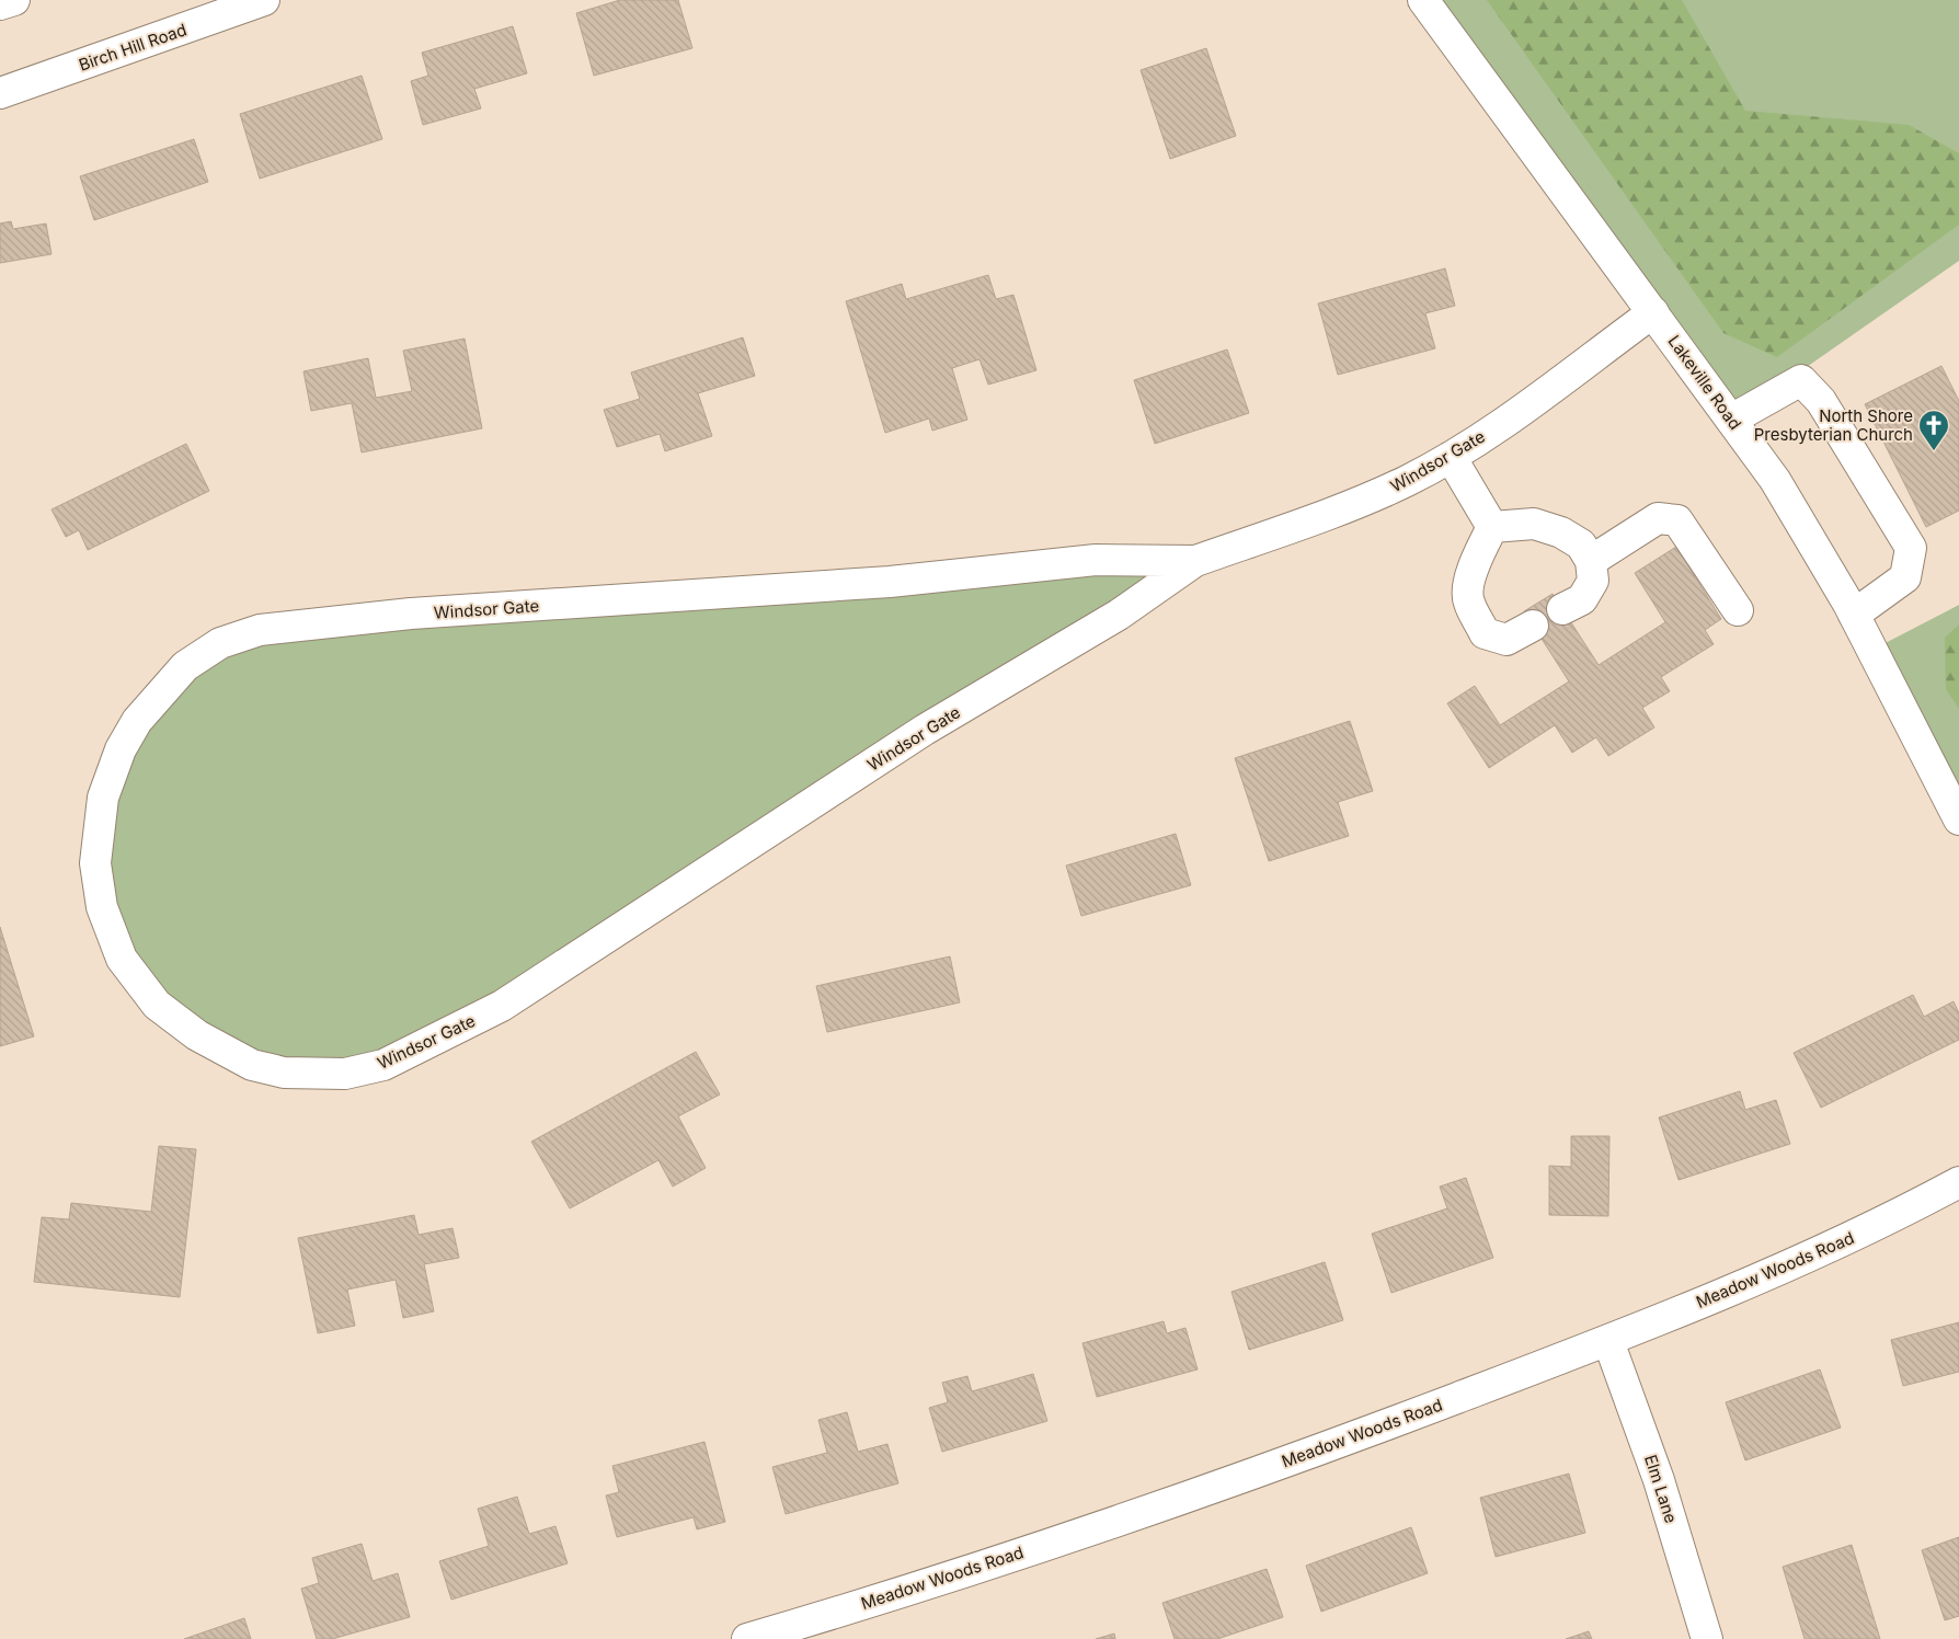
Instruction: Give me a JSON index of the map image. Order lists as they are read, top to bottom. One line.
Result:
{"streets":{"street":["Birch Hill Road","Lakeville Road","Windsor Gate","Meadow Woods Road","Elm Lane"]},"crossings":[["Lakeville Road","Windsor Gate"],["Meadow Woods Road","Elm Lane"]],"places":{"church":["North Shore Presbyterian Church"]}}
